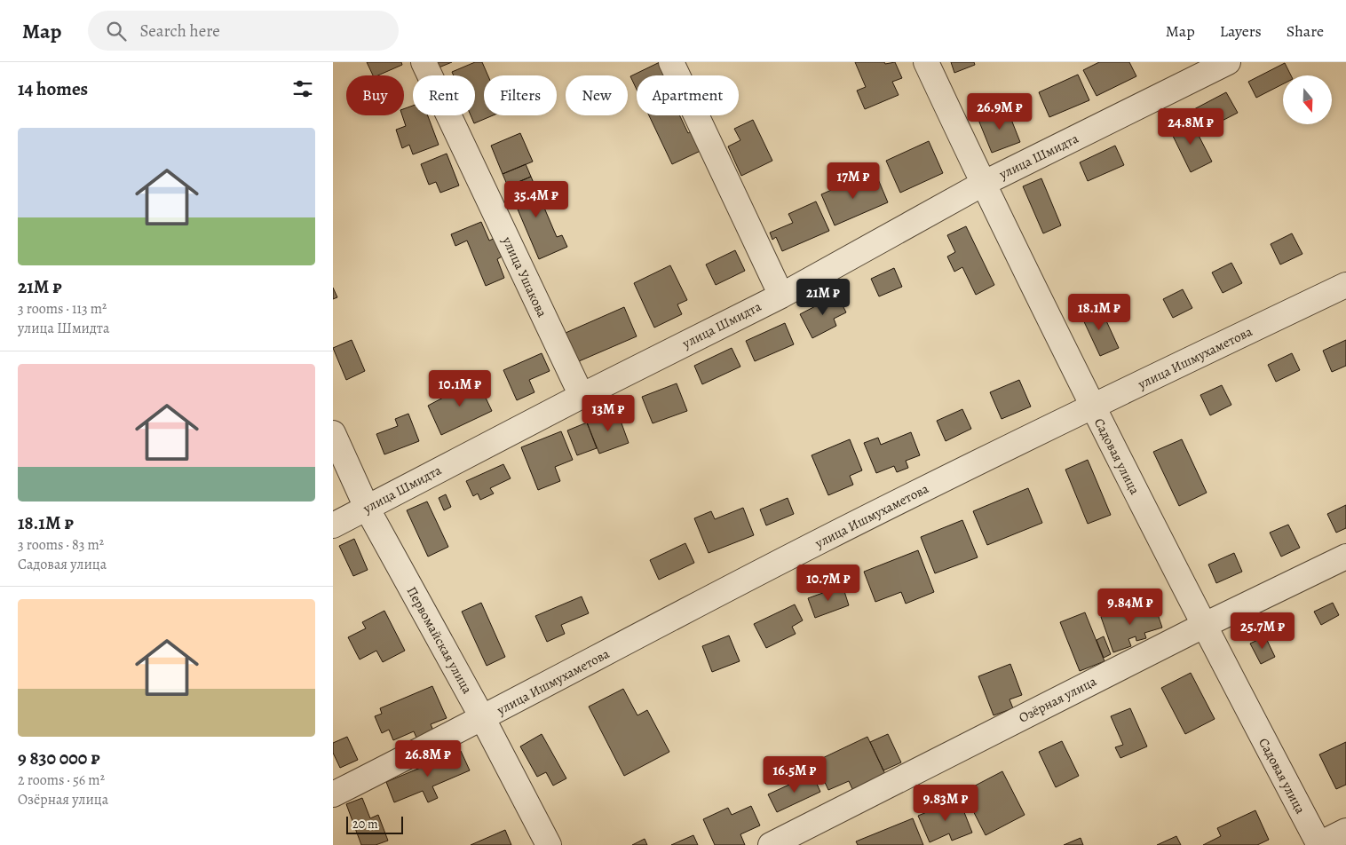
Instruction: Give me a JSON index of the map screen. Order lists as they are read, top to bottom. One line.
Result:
{"streets":{"street":["улица Шмидта","улица Ушакова","улица Ишмухаметова","Садовая улица","Первомайская улица","Озёрная улица"]},"crossings":[["улица Шмидта","улица Ушакова"],["улица Шмидта","Садовая улица"],["улица Шмидта","Первомайская улица"],["улица Ишмухаметова","Садовая улица"],["улица Ишмухаметова","Первомайская улица"],["Садовая улица","Озёрная улица"]],"scale_bar":"20 m","north":"bottom","page":{"header":"Map","search":"Search here","nav":["Map","Layers","Share"],"heading":"14 homes","chip":["Buy","Rent","Filters","New","Apartment"],"price":["26.9M ₽","24.8M ₽","17M ₽","35.4M ₽","21M ₽","18.1M ₽","10.1M ₽","13M ₽","10.7M ₽","9.84M ₽","25.7M ₽","26.8M ₽","16.5M ₽","9.83M ₽"],"list":[{"name":"21M ₽","note":"3 rooms · 113 m² · улица Шмидта"},{"name":"18.1M ₽","note":"3 rooms · 83 m² · Садовая улица"},{"name":"9 830 000 ₽","note":"2 rooms · 56 m² · Озёрная улица"}],"scale":"20 m"}}
